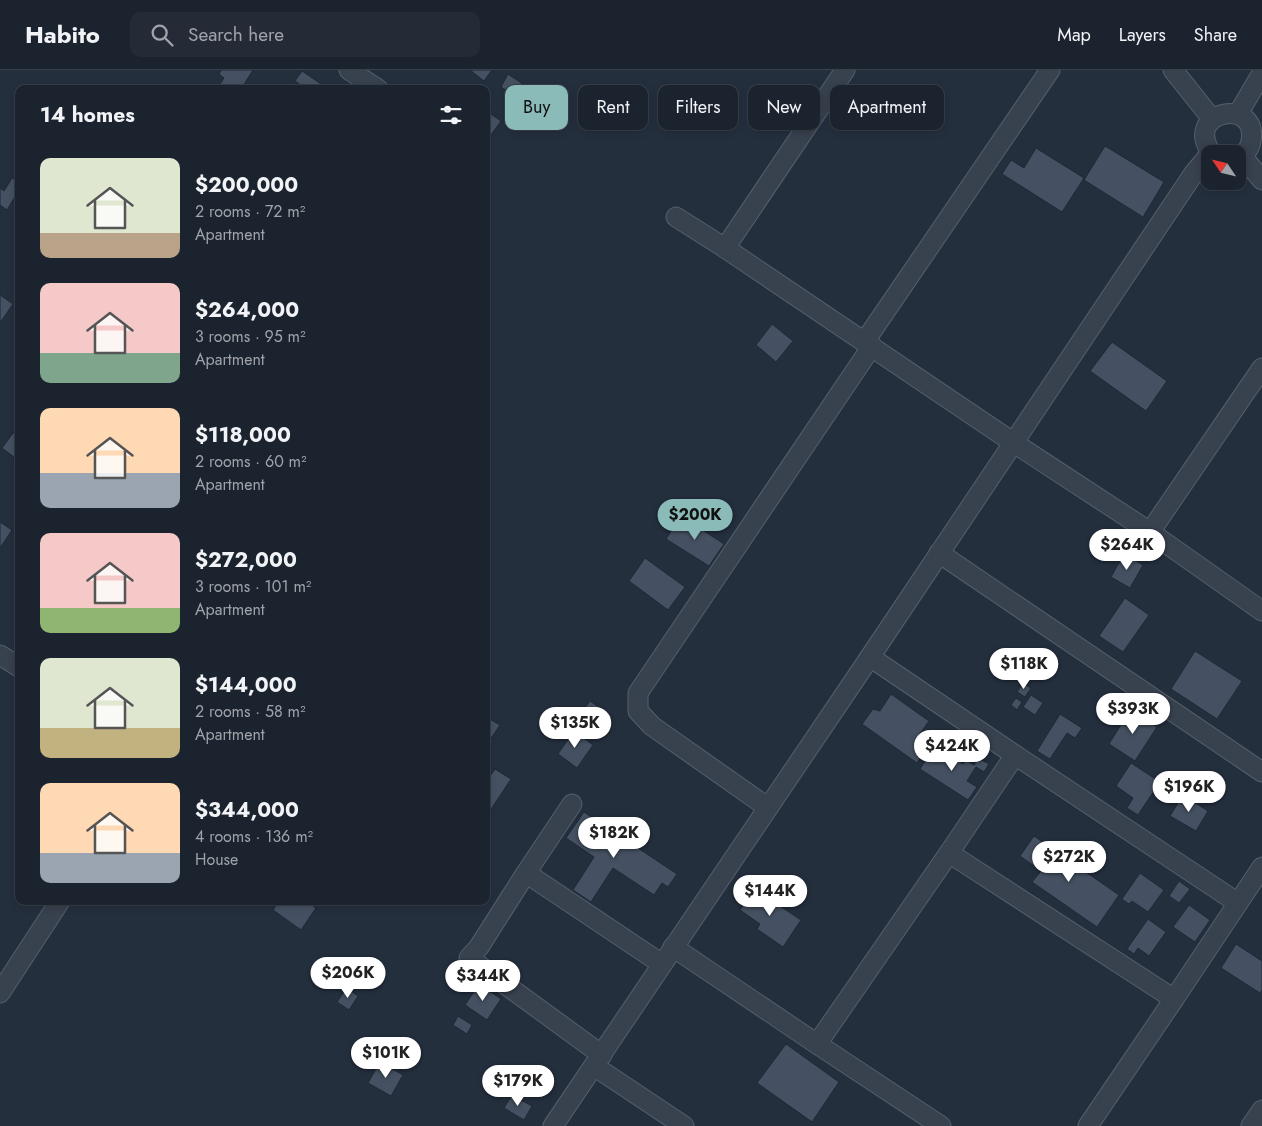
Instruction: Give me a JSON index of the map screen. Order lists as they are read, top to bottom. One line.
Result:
{"north":"top left","page":{"header":"Habito","search":"Search here","nav":["Map","Layers","Share"],"chip":["Buy","Rent","Filters","New","Apartment"],"heading":"14 homes","list":[{"name":"$200,000","note":"2 rooms · 72 m² · Apartment"},{"name":"$264,000","note":"3 rooms · 95 m² · Apartment"},{"name":"$118,000","note":"2 rooms · 60 m² · Apartment"},{"name":"$272,000","note":"3 rooms · 101 m² · Apartment"},{"name":"$144,000","note":"2 rooms · 58 m² · Apartment"},{"name":"$344,000","note":"4 rooms · 136 m² · House"}],"price":["$200K","$264K","$118K","$393K","$135K","$424K","$196K","$182K","$272K","$144K","$206K","$344K","$101K","$179K"]}}
